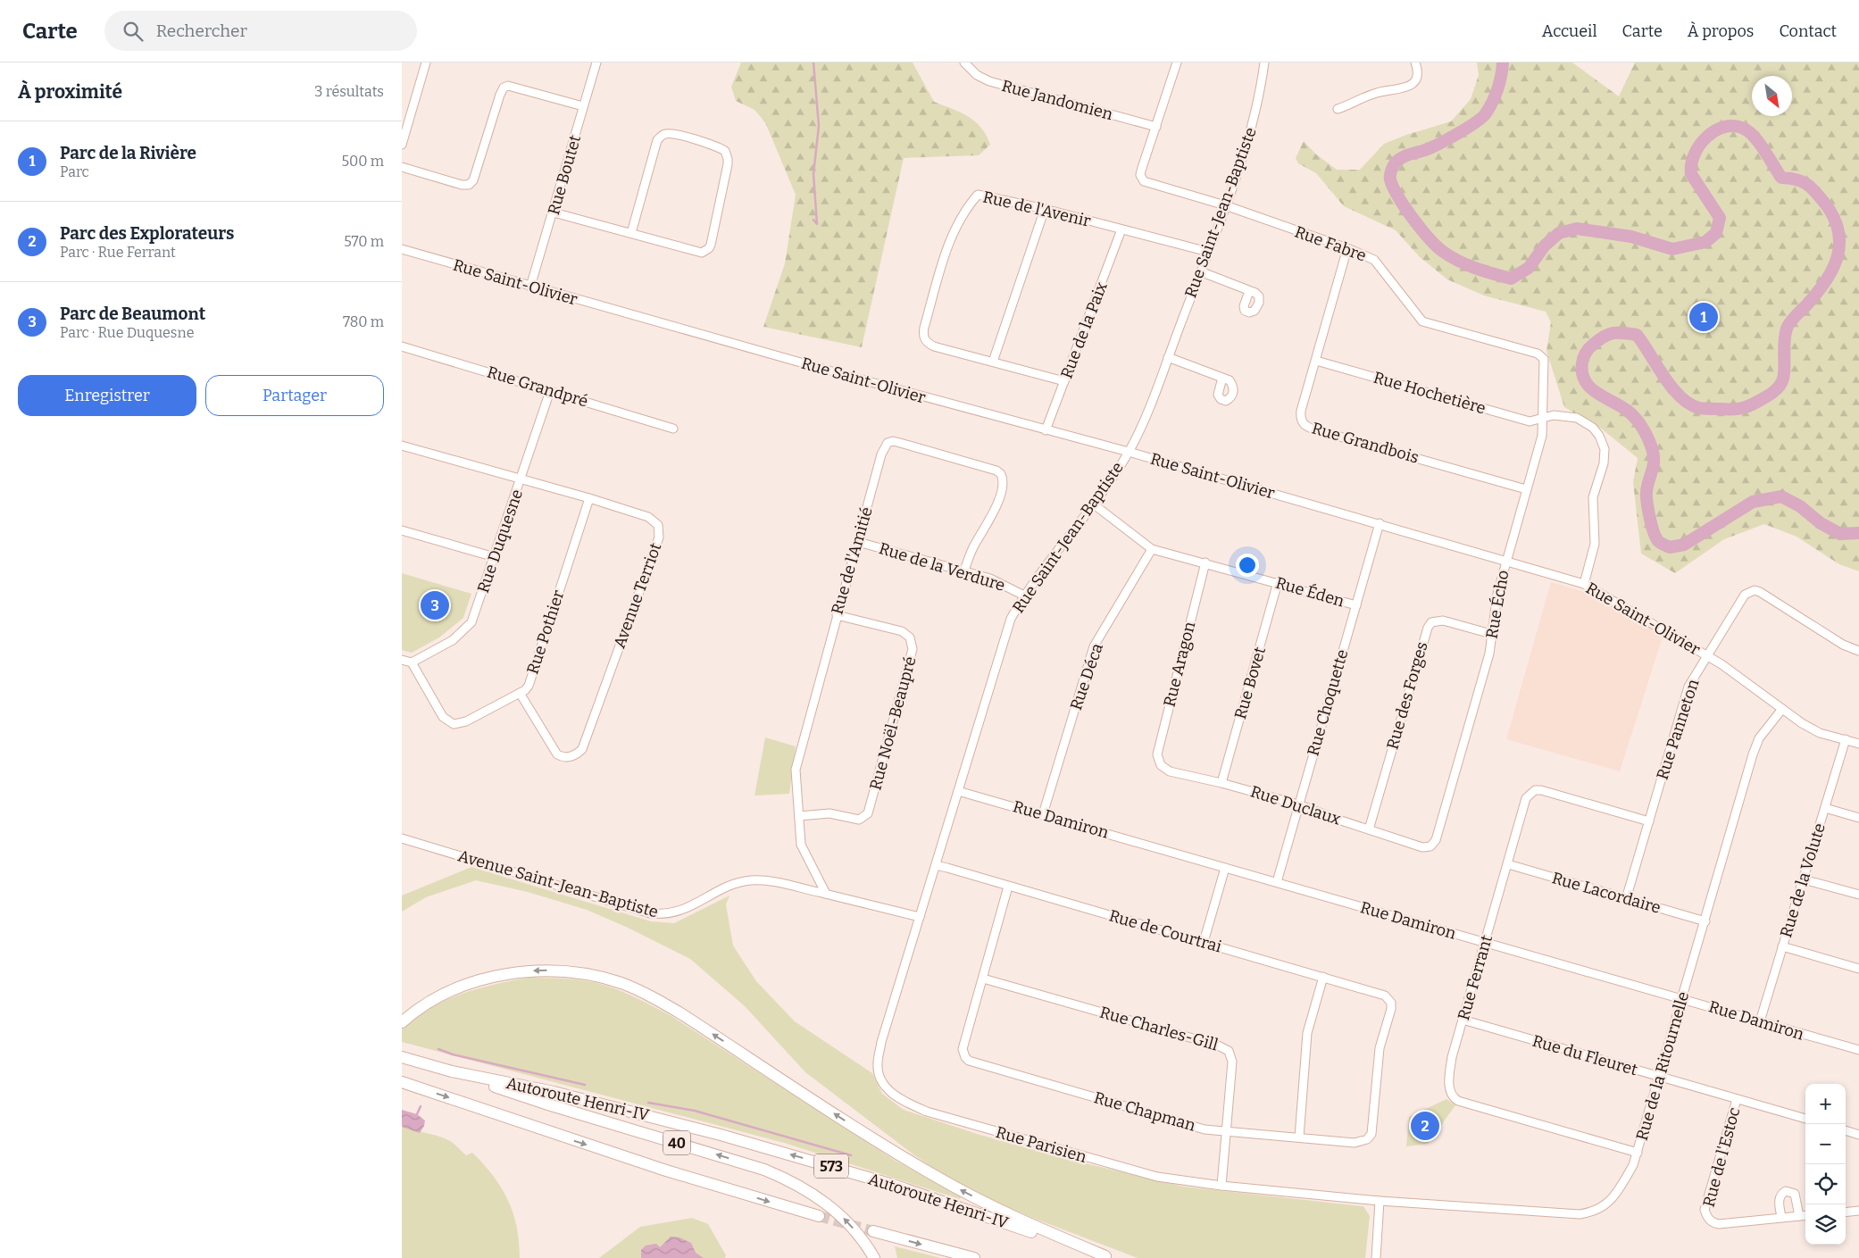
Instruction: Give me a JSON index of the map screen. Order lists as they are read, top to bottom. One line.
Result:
{"streets":{"highway":["Autoroute Henri-IV","40","573"],"street":["Rue Jandomien","Rue Boutet","Rue de l'Avenir","Rue Saint-Jean-Baptiste","Rue Fabre","Rue Saint-Olivier","Rue de la Paix","Rue Grandpré","Rue Hochetière","Rue Grandbois","Rue Duquesne","Rue de l'Amitié","Rue de la Verdure","Rue Éden","Avenue Terriot","Rue Écho","Rue Pothier","Rue Aragon","Rue Déca","Rue Bovet","Rue des Forges","Rue Choquette","Rue Noël-Beaupré","Rue Panneton","Rue Duclaux","Rue Damiron","Rue de la Volute","Avenue Saint-Jean-Baptiste","Rue Lacordaire","Rue de Courtrai","Rue Ferrant","Rue Charles-Gill","Rue du Fleuret","Rue de la Ritournelle","Rue Chapman","Rue Parisien","Rue de l'Estoc"]},"crossings":[["Rue Jandomien","Rue Fabre"],["Rue Boutet","Rue Saint-Olivier"],["Rue de l'Avenir","Rue Saint-Jean-Baptiste"],["Rue de l'Avenir","Rue de la Paix"],["Rue Saint-Jean-Baptiste","Rue Fabre"],["Rue Saint-Jean-Baptiste","Rue Saint-Olivier"],["Rue Saint-Jean-Baptiste","Rue de la Verdure"],["Rue Saint-Jean-Baptiste","Rue Éden"],["Rue Saint-Jean-Baptiste","Rue Damiron"],["Rue Saint-Jean-Baptiste","Avenue Saint-Jean-Baptiste"],["Rue Saint-Jean-Baptiste","Rue de Courtrai"],["Rue Saint-Jean-Baptiste","Rue Parisien"],["Rue Fabre","Rue Grandbois"],["Rue Fabre","Rue Écho"],["Rue Saint-Olivier","Rue de la Paix"],["Rue Saint-Olivier","Rue Hochetière"],["Rue Saint-Olivier","Rue Écho"],["Rue Saint-Olivier","Rue Choquette"],["Rue Saint-Olivier","Rue Panneton"],["Rue Saint-Olivier","Rue de la Volute"],["Rue Saint-Olivier","Rue de la Ritournelle"],["Rue Grandpré","Rue Duquesne"],["Rue Hochetière","Rue Grandbois"],["Rue Hochetière","Rue Écho"],["Rue Grandbois","Rue Écho"],["Rue Duquesne","Avenue Terriot"],["Rue Duquesne","Rue Pothier"],["Rue de l'Amitié","Rue de la Verdure"],["Rue de l'Amitié","Rue Noël-Beaupré"],["Rue de l'Amitié","Avenue Saint-Jean-Baptiste"],["Rue Éden","Rue Aragon"],["Rue Éden","Rue Déca"],["Rue Éden","Rue Bovet"],["Rue Éden","Rue Choquette"],["Avenue Terriot","Rue Pothier"],["Rue Écho","Rue des Forges"],["Rue Écho","Rue Duclaux"],["Rue Aragon","Rue Duclaux"],["Rue Déca","Rue Damiron"],["Rue Bovet","Rue Duclaux"],["Rue des Forges","Rue Duclaux"],["Rue Choquette","Rue Duclaux"],["Rue Choquette","Rue Damiron"],["Rue Panneton","Rue Lacordaire"],["Rue Panneton","Rue Ferrant"],["Rue Damiron","Rue de la Volute"],["Rue Damiron","Rue Ferrant"],["Rue Damiron","Rue de la Ritournelle"],["Avenue Saint-Jean-Baptiste","Rue Parisien"],["Rue Lacordaire","Rue Ferrant"],["Rue Lacordaire","Rue de la Ritournelle"],["Rue de Courtrai","Rue Chapman"],["Rue Ferrant","Rue du Fleuret"],["Rue Ferrant","Rue de la Ritournelle"],["Rue Charles-Gill","Rue Chapman"],["Rue Charles-Gill","Rue Parisien"],["Rue du Fleuret","Rue de la Ritournelle"],["Rue du Fleuret","Rue de l'Estoc"],["Rue de la Ritournelle","Rue Parisien"],["Autoroute Henri-IV","40"]],"north":"bottom right","page":{"header":"Carte","search":"Rechercher","nav":["Accueil","Carte","À propos","Contact"],"heading":["À proximité","3 résultats"],"list":[{"mark":"1","name":"Parc de la Rivière","note":"Parc","value":"500 m"},{"mark":"2","name":"Parc des Explorateurs","note":"Parc · Rue Ferrant","value":"570 m"},{"mark":"3","name":"Parc de Beaumont","note":"Parc · Rue Duquesne","value":"780 m"}],"pins":["1","3","2"],"buttons":["Enregistrer","Partager"],"map_buttons":["+","−"]}}
